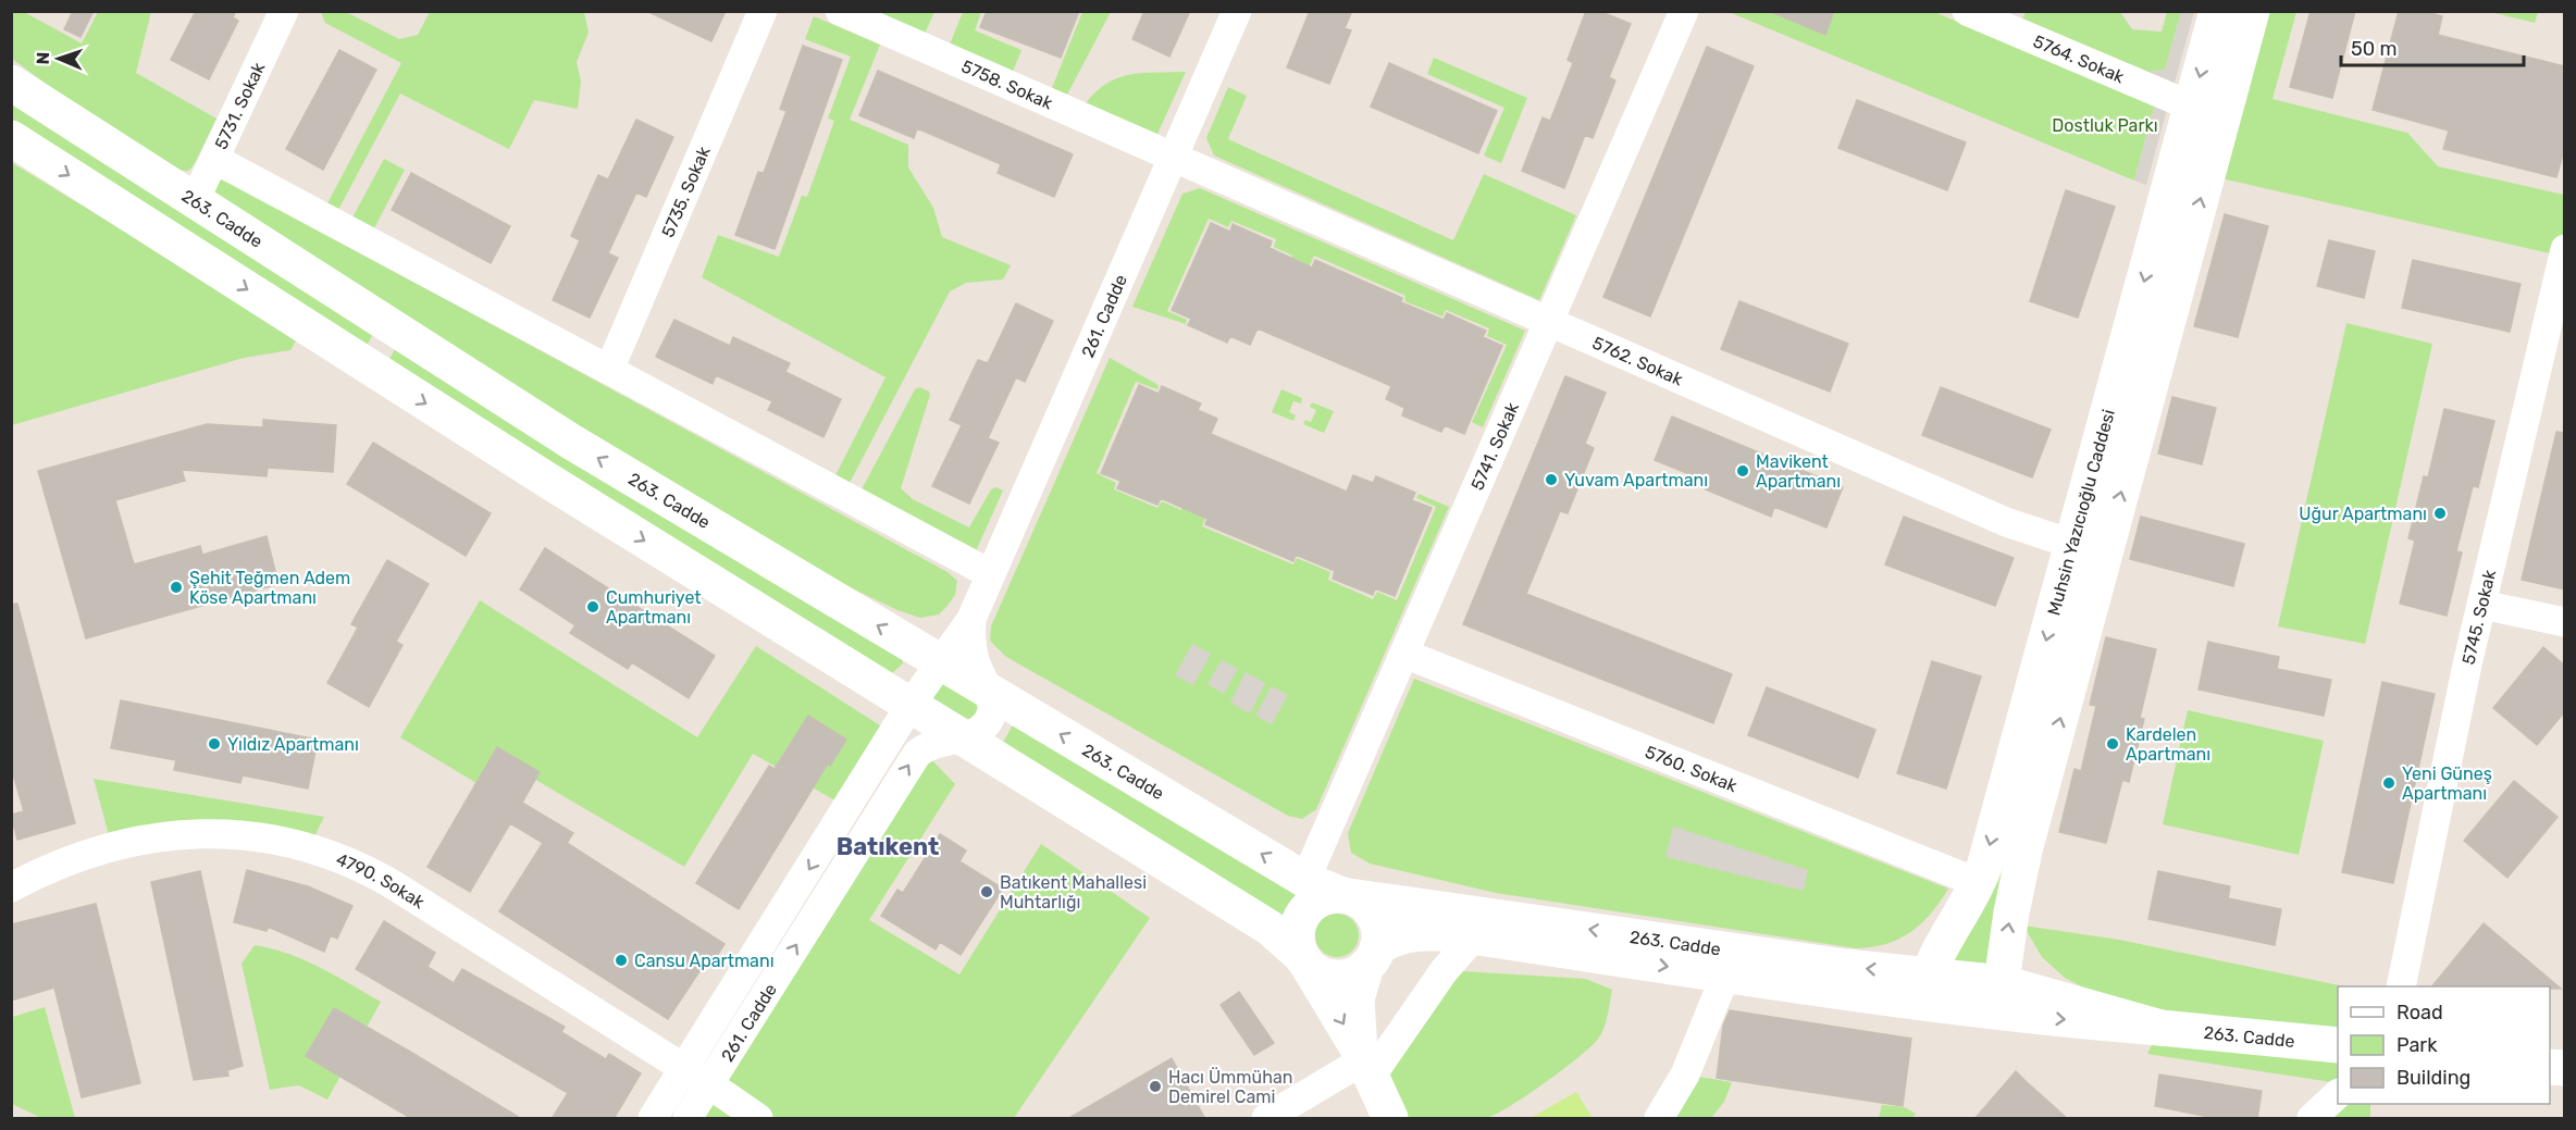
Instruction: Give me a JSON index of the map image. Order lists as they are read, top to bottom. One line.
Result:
{"streets":{"main road":["263. Cadde","Muhsin Yazıcıoğlu Caddesi"],"street":["5764. Sokak","5758. Sokak","5731. Sokak","5735. Sokak","261. Cadde","5762. Sokak","5741. Sokak","5745. Sokak","5760. Sokak","4790. Sokak"]},"crossings":[["5764. Sokak","Muhsin Yazıcıoğlu Caddesi"],["5758. Sokak","261. Cadde"],["5758. Sokak","5762. Sokak"],["5731. Sokak","263. Cadde"],["263. Cadde","261. Cadde"],["263. Cadde","5741. Sokak"],["263. Cadde","Muhsin Yazıcıoğlu Caddesi"],["261. Cadde","5762. Sokak"],["261. Cadde","4790. Sokak"],["5762. Sokak","5741. Sokak"],["5762. Sokak","Muhsin Yazıcıoğlu Caddesi"],["5741. Sokak","5760. Sokak"],["Muhsin Yazıcıoğlu Caddesi","5760. Sokak"]],"districts":["Batıkent"],"parks":["Dostluk Parkı"],"places":["Mavikent Apartmanı","Yuvam Apartmanı","Uğur Apartmanı","Şehit Teğmen Adem Köse Apartmanı","Cumhuriyet Apartmanı","Yıldız Apartmanı","Kardelen Apartmanı","Yeni Güneş Apartmanı","Batıkent Mahallesi Muhtarlığı","Cansu Apartmanı","Hacı Ümmühan Demirel Cami"],"legend":["Road","Park","Building"],"scale_bar":"50 m","north":"left"}
